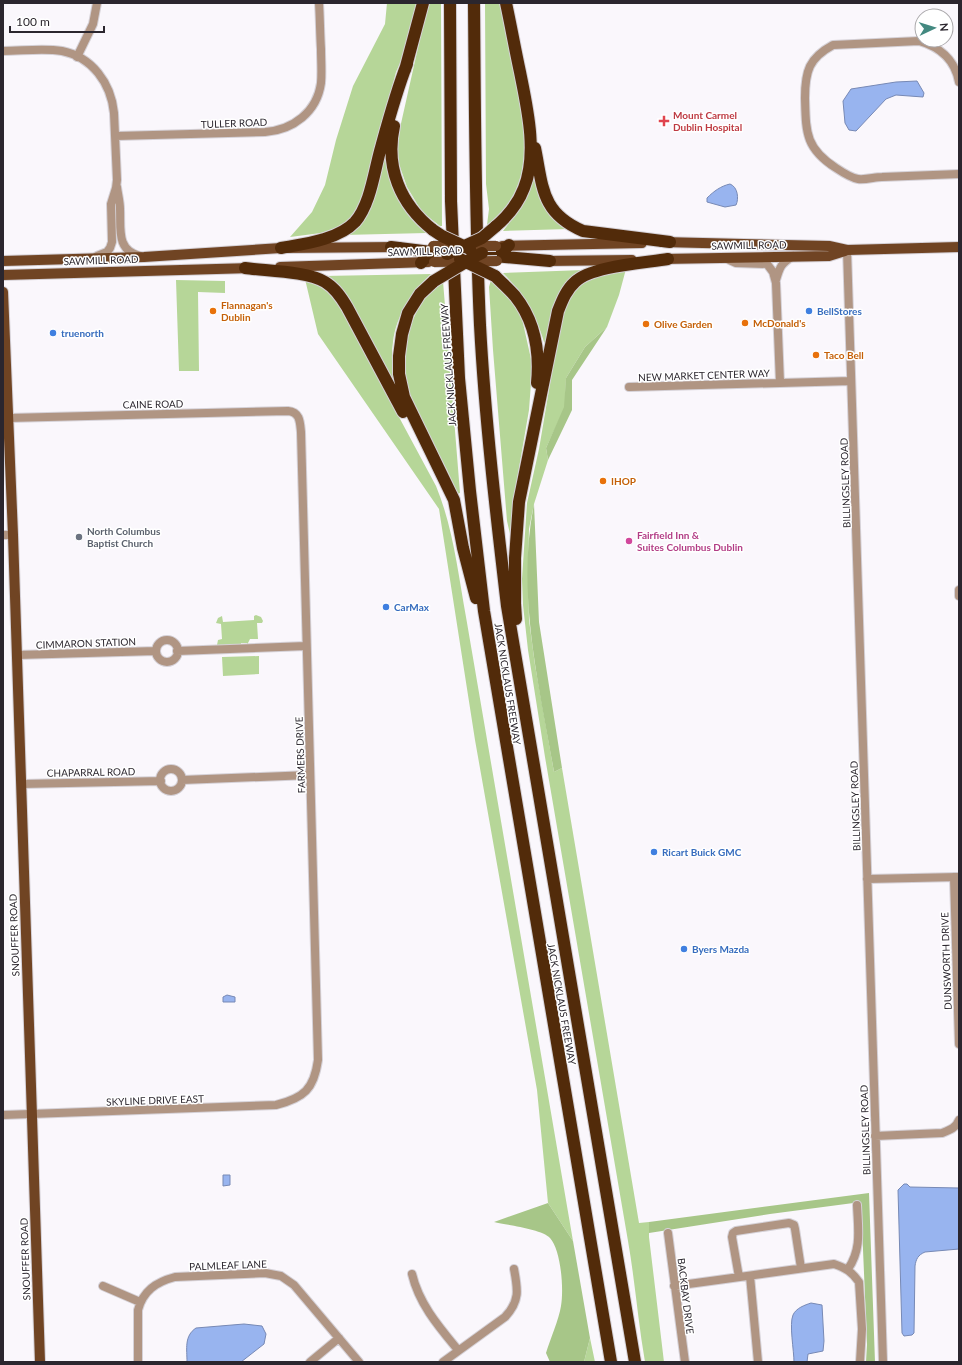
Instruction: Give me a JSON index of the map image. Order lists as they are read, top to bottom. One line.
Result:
{"streets":{"highway":["JACK NICKLAUS FREEWAY"],"main road":["SAWMILL ROAD","SNOUFFER ROAD"],"street":["TULLER ROAD","NEW MARKET CENTER WAY","CAINE ROAD","BILLINGSLEY ROAD","CIMMARON STATION","FARMERS DRIVE","CHAPARRAL ROAD","DUNSWORTH DRIVE","SKYLINE DRIVE EAST","PALMLEAF LANE","BACKBAY DRIVE"]},"crossings":[["SAWMILL ROAD","NEW MARKET CENTER WAY"],["SAWMILL ROAD","BILLINGSLEY ROAD"],["NEW MARKET CENTER WAY","BILLINGSLEY ROAD"],["CAINE ROAD","FARMERS DRIVE"],["CAINE ROAD","SNOUFFER ROAD"],["CIMMARON STATION","FARMERS DRIVE"],["CIMMARON STATION","SNOUFFER ROAD"],["FARMERS DRIVE","SKYLINE DRIVE EAST"],["CHAPARRAL ROAD","SNOUFFER ROAD"],["SNOUFFER ROAD","SKYLINE DRIVE EAST"]],"places":{"health":["Mount Carmel Dublin Hospital"],"other":["Flannagan's Dublin","BellStores","McDonald's","Olive Garden","truenorth","Taco Bell","IHOP","North Columbus Baptist Church","Fairfield Inn & Suites Columbus Dublin","CarMax","Ricart Buick GMC","Byers Mazda"]},"scale_bar":"100 m","north":"right"}
